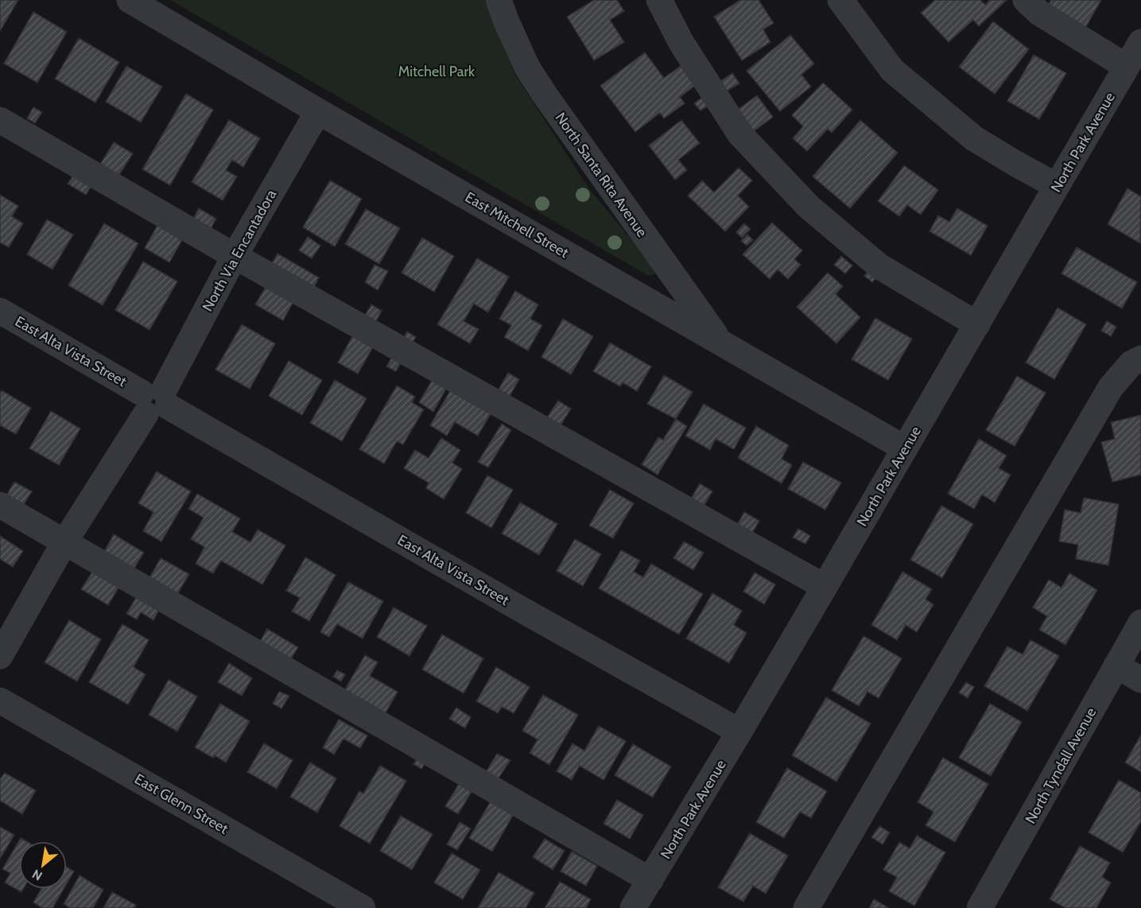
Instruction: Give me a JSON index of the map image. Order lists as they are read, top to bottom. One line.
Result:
{"streets":{"street":["North Park Avenue","North Santa Rita Avenue","East Mitchell Street","North Via Encantadora","East Alta Vista Street","North Tyndall Avenue","East Glenn Street"]},"crossings":[["North Park Avenue","East Mitchell Street"],["North Park Avenue","East Alta Vista Street"],["North Santa Rita Avenue","East Mitchell Street"],["East Mitchell Street","North Via Encantadora"],["North Via Encantadora","East Alta Vista Street"]],"parks":["Mitchell Park"],"north":"bottom left"}
